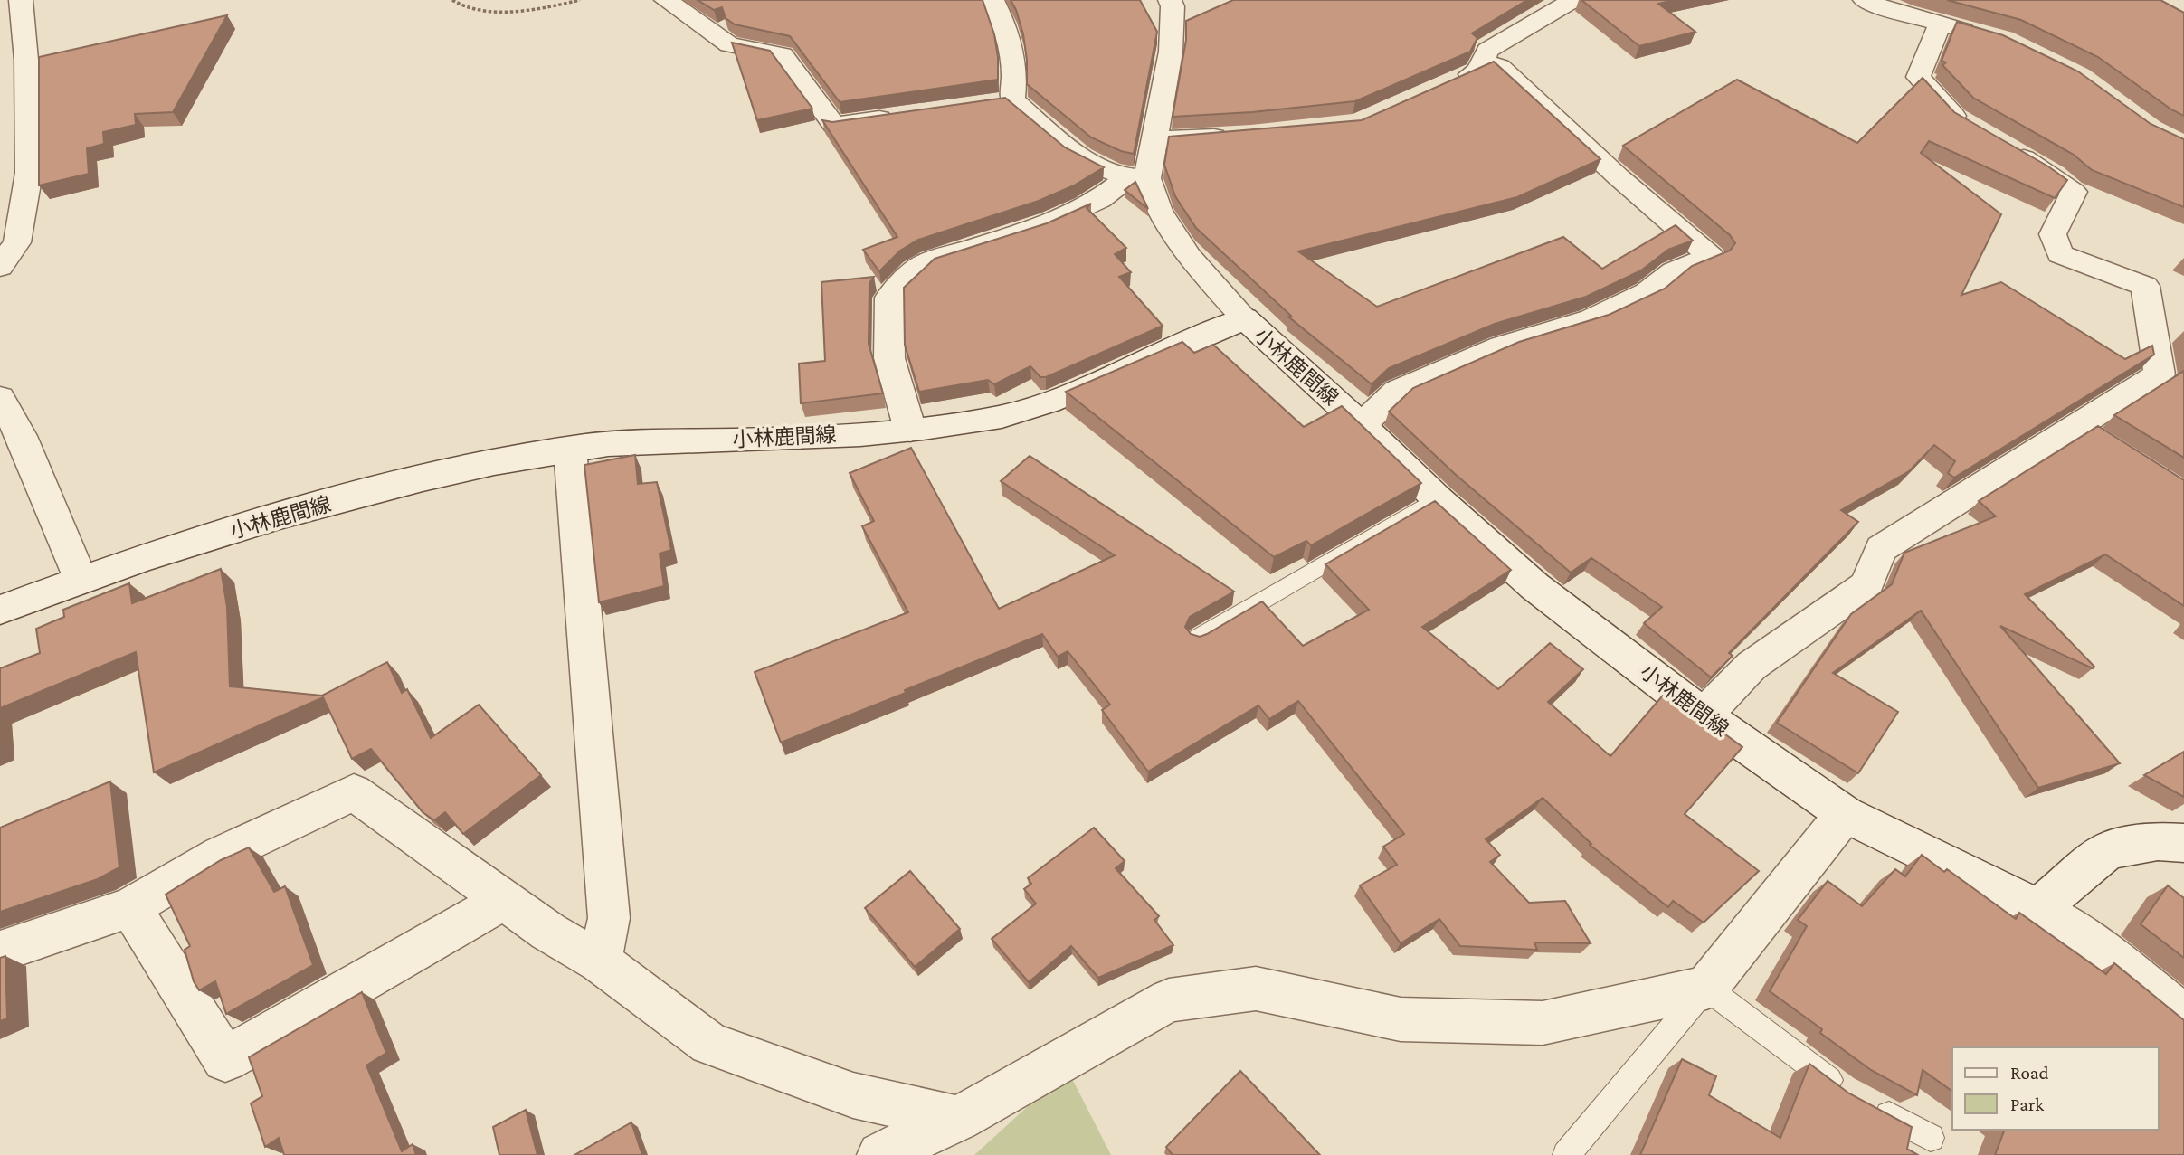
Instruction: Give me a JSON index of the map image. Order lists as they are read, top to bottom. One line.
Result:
{"streets":{"street":["小林鹿間線"]},"legend":["Road","Park"]}
